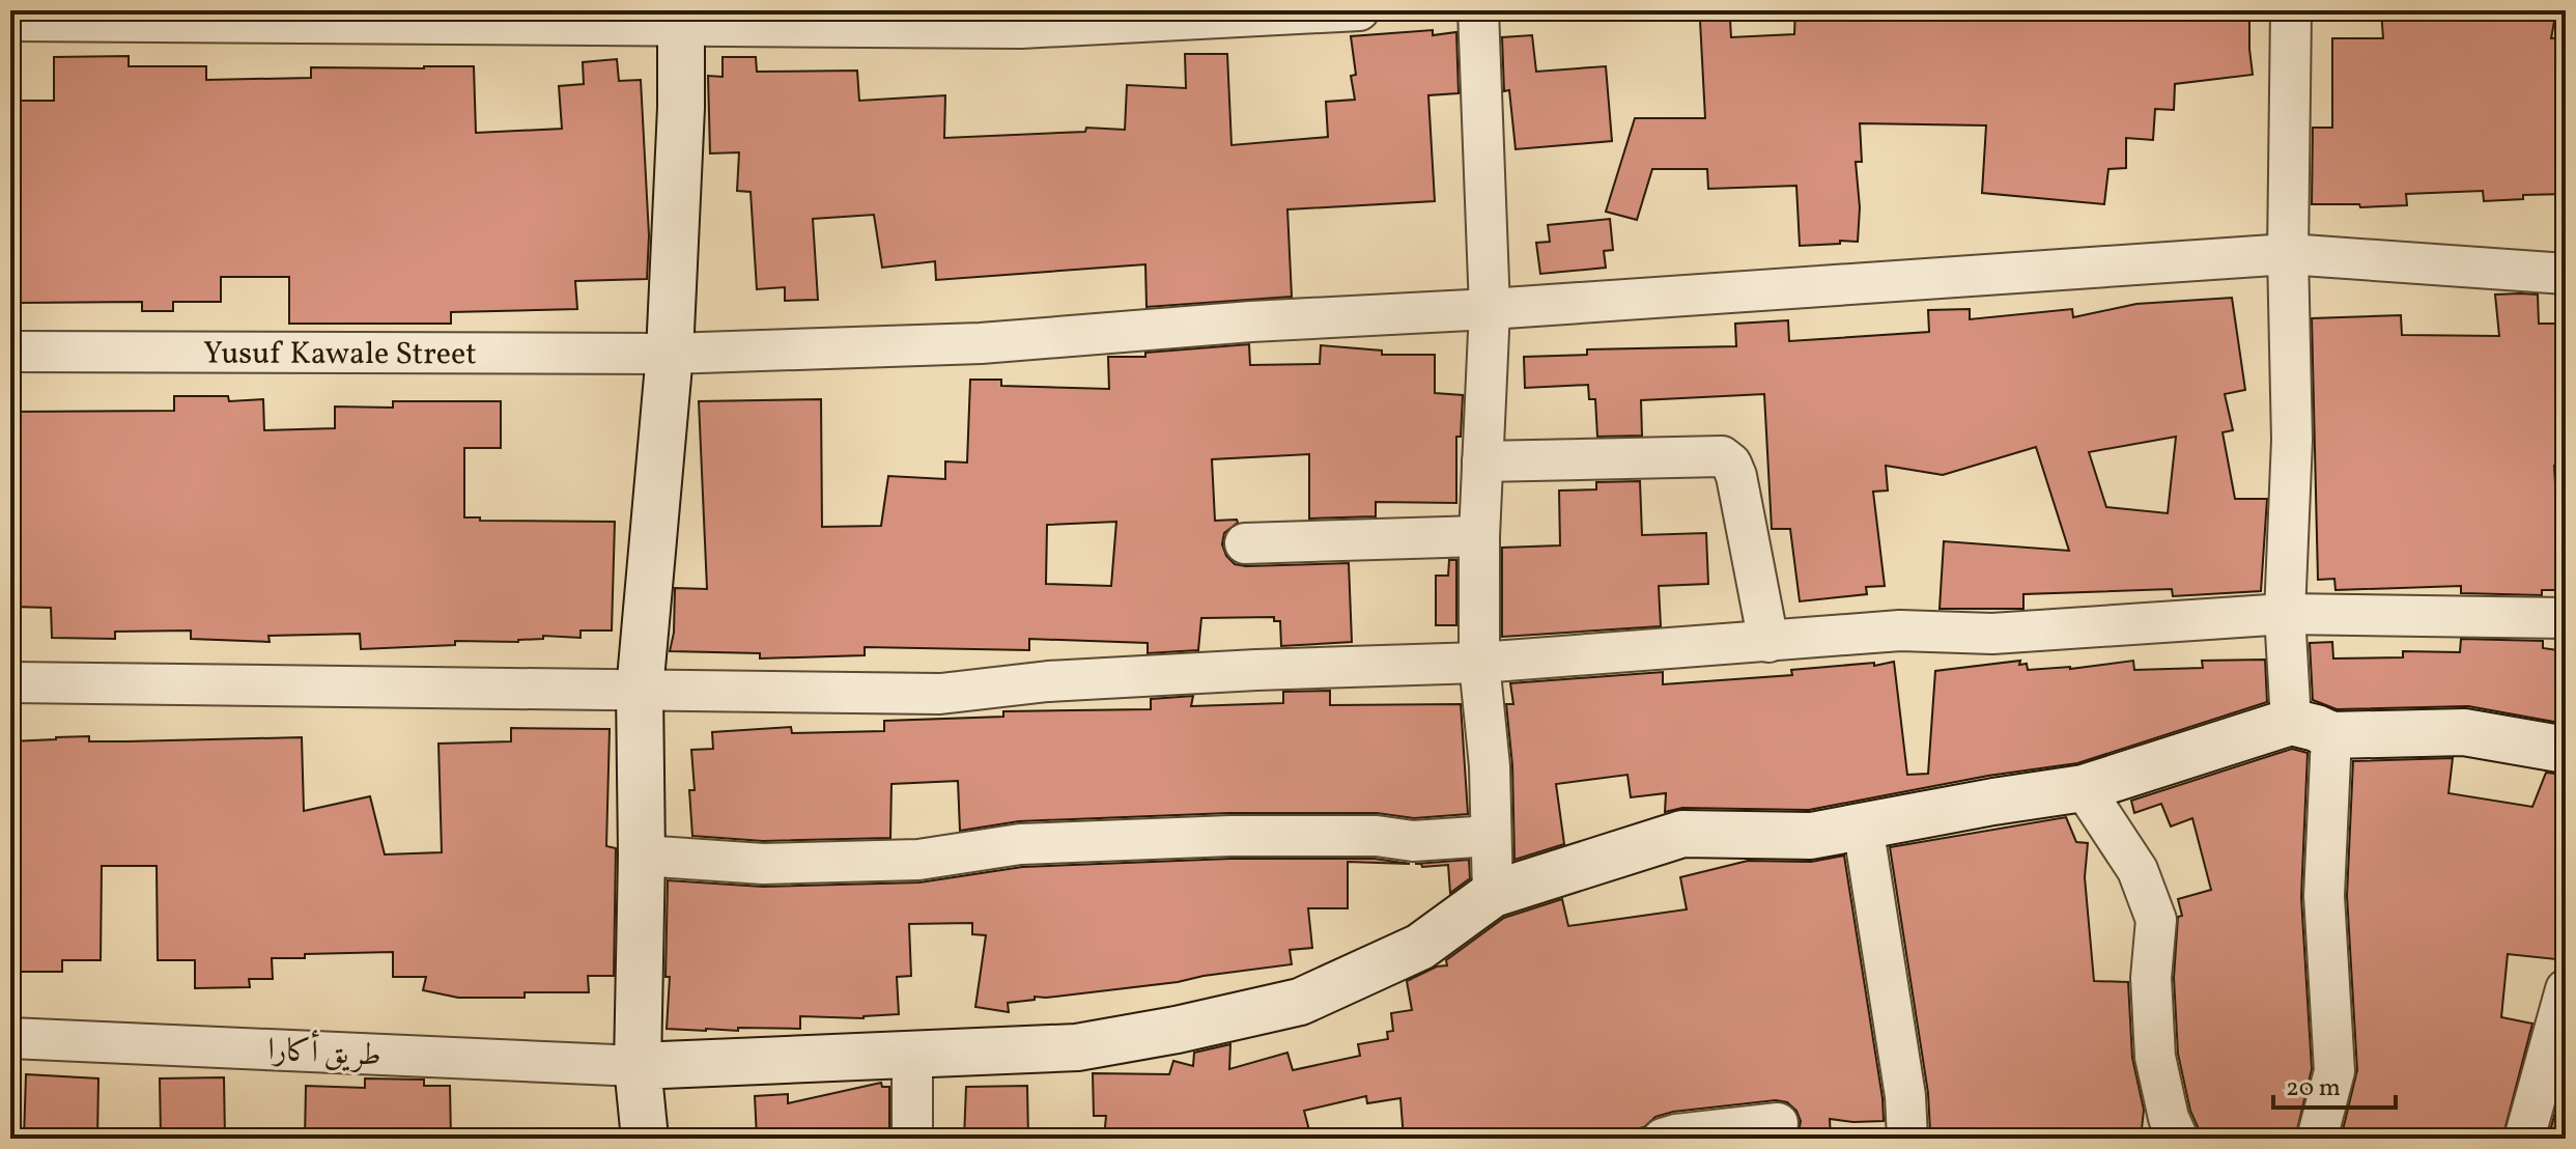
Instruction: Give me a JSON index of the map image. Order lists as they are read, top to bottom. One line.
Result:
{"streets":{"street":["Yusuf Kawale Street","طريق أكارا"]},"scale_bar":"20 m"}
